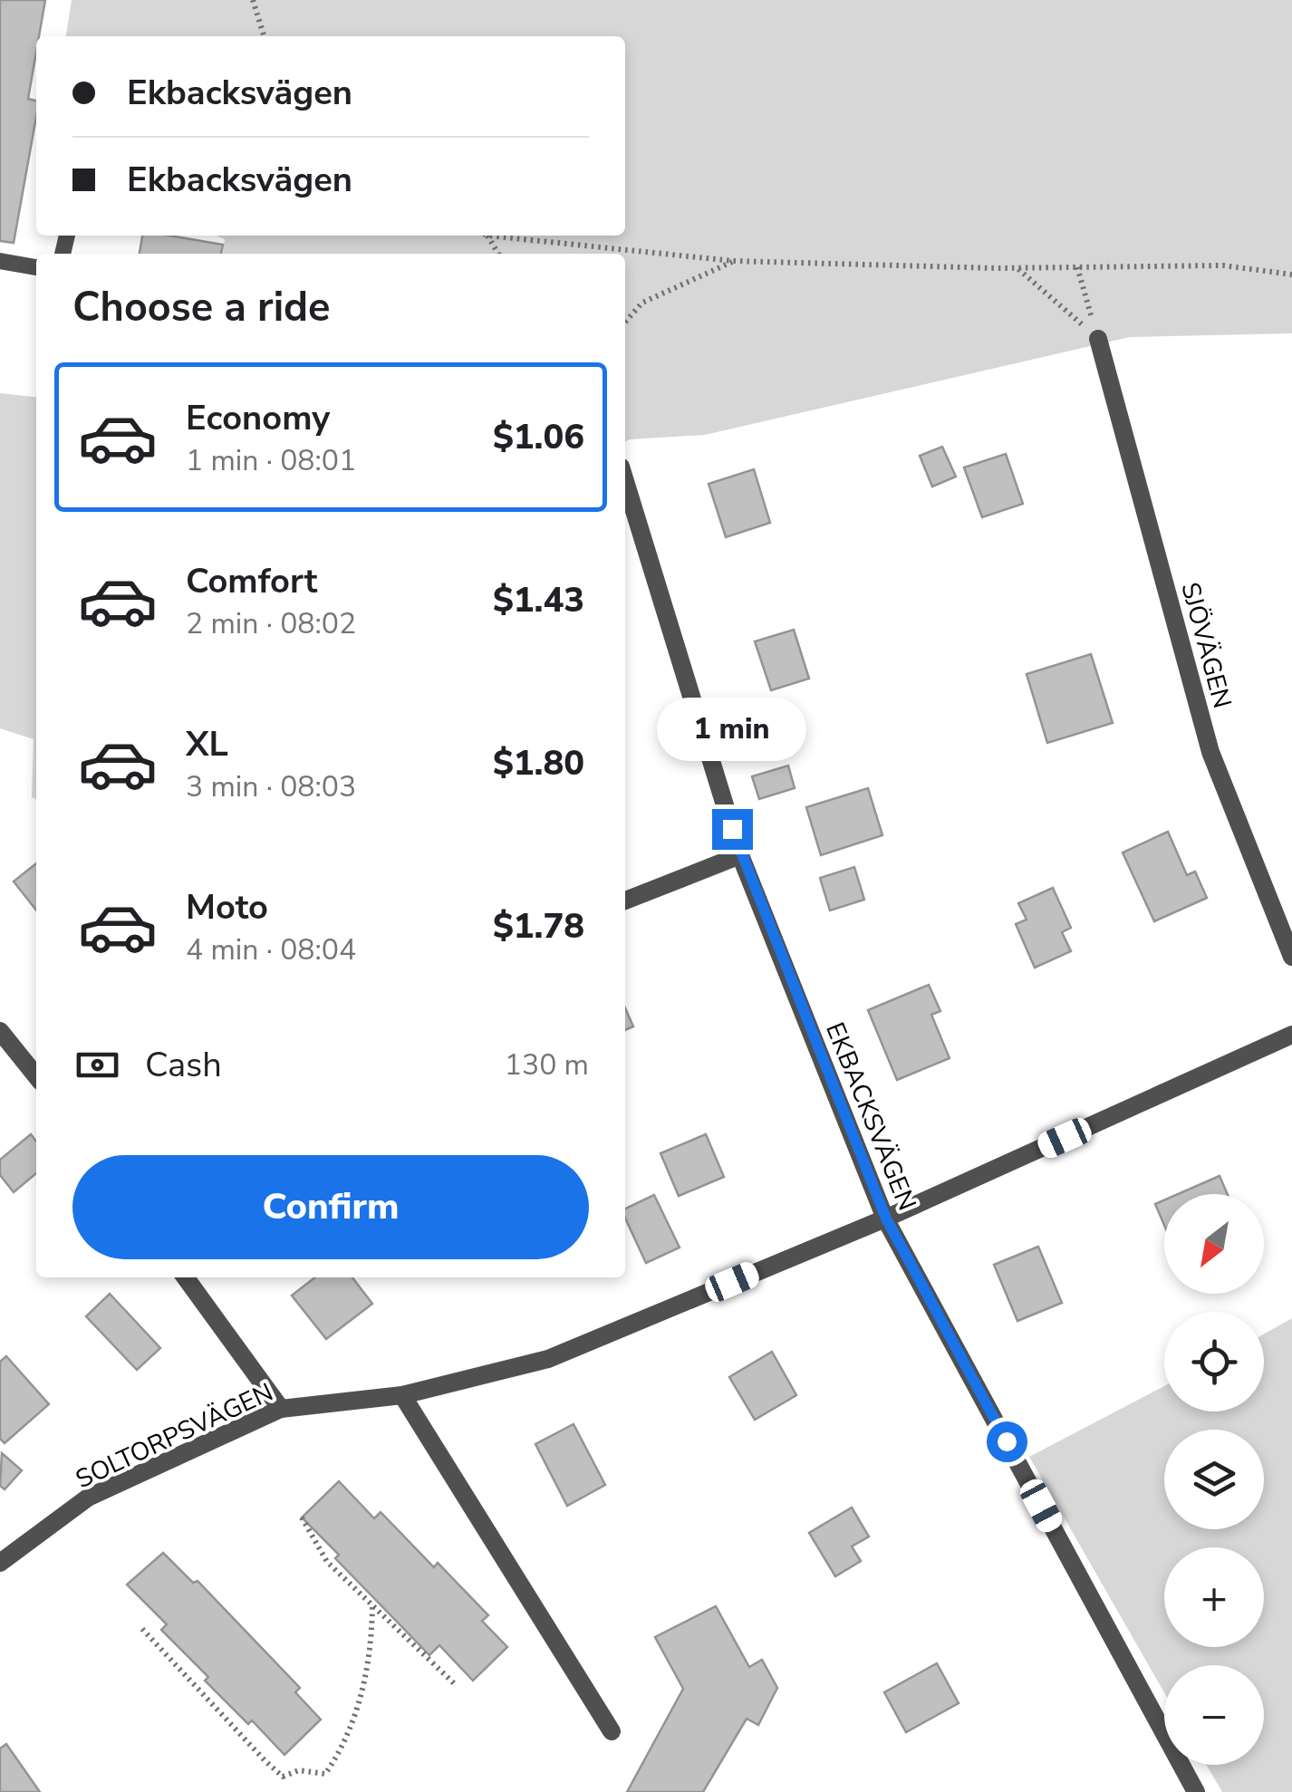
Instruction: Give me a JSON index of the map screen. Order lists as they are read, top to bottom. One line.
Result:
{"streets":{"street":["SJÖVÄGEN","EKBACKSVÄGEN","SOLTORPSVÄGEN"]},"crossings":[["EKBACKSVÄGEN","SOLTORPSVÄGEN"]],"north":"bottom left","page":{"banner":["Ekbacksvägen","Ekbacksvägen"],"heading":"Choose a ride","list":[{"name":"Economy","note":"1 min · 08:01","value":"$1.06"},{"name":"Comfort","note":"2 min · 08:02","value":"$1.43"},{"name":"XL","note":"3 min · 08:03","value":"$1.80"},{"name":"Moto","note":"4 min · 08:04","value":"$1.78"}],"bubble":"1 min","pay":["Cash","130 m"],"buttons":"Confirm","map_buttons":["+","−"]}}
